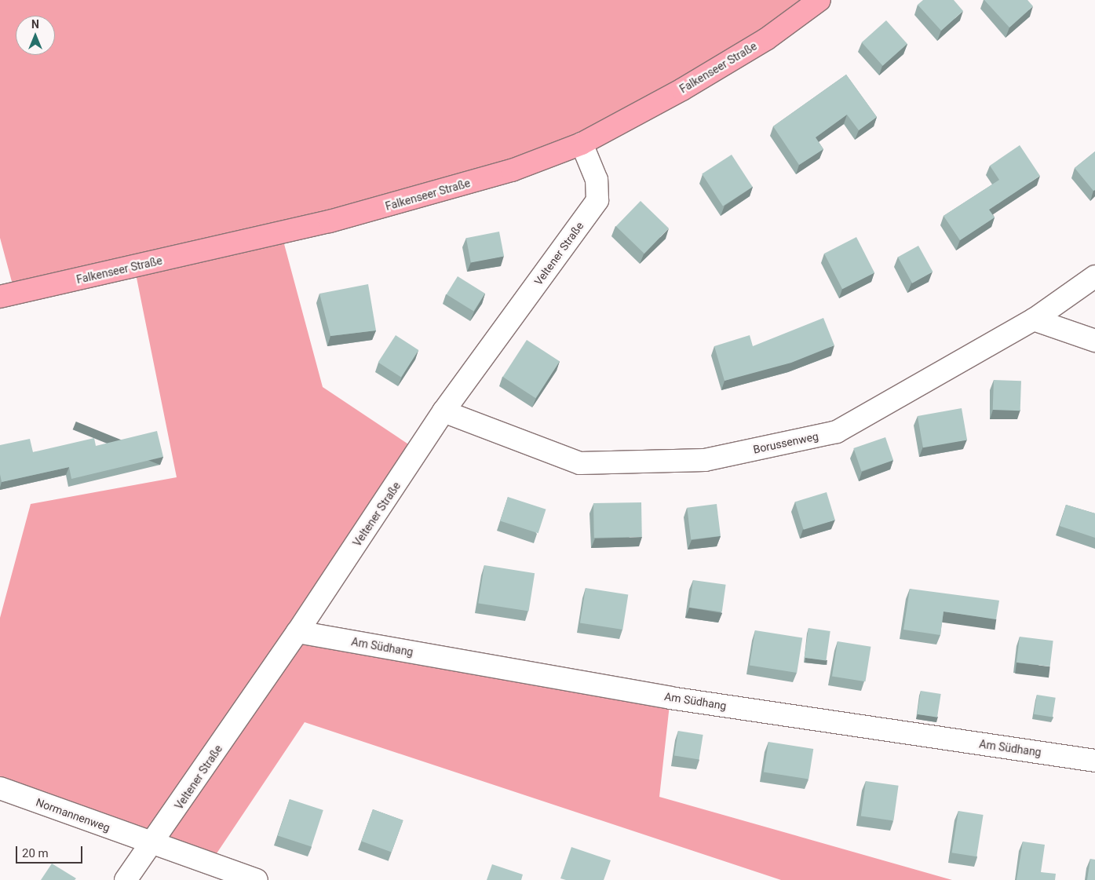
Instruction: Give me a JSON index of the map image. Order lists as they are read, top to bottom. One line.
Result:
{"streets":{"main road":["Falkenseer Straße"],"street":["Veltener Straße","Borussenweg","Am Südhang","Normannenweg"]},"crossings":[["Falkenseer Straße","Veltener Straße"],["Veltener Straße","Borussenweg"],["Veltener Straße","Am Südhang"],["Veltener Straße","Normannenweg"]],"scale_bar":"20 m","north":"top"}
